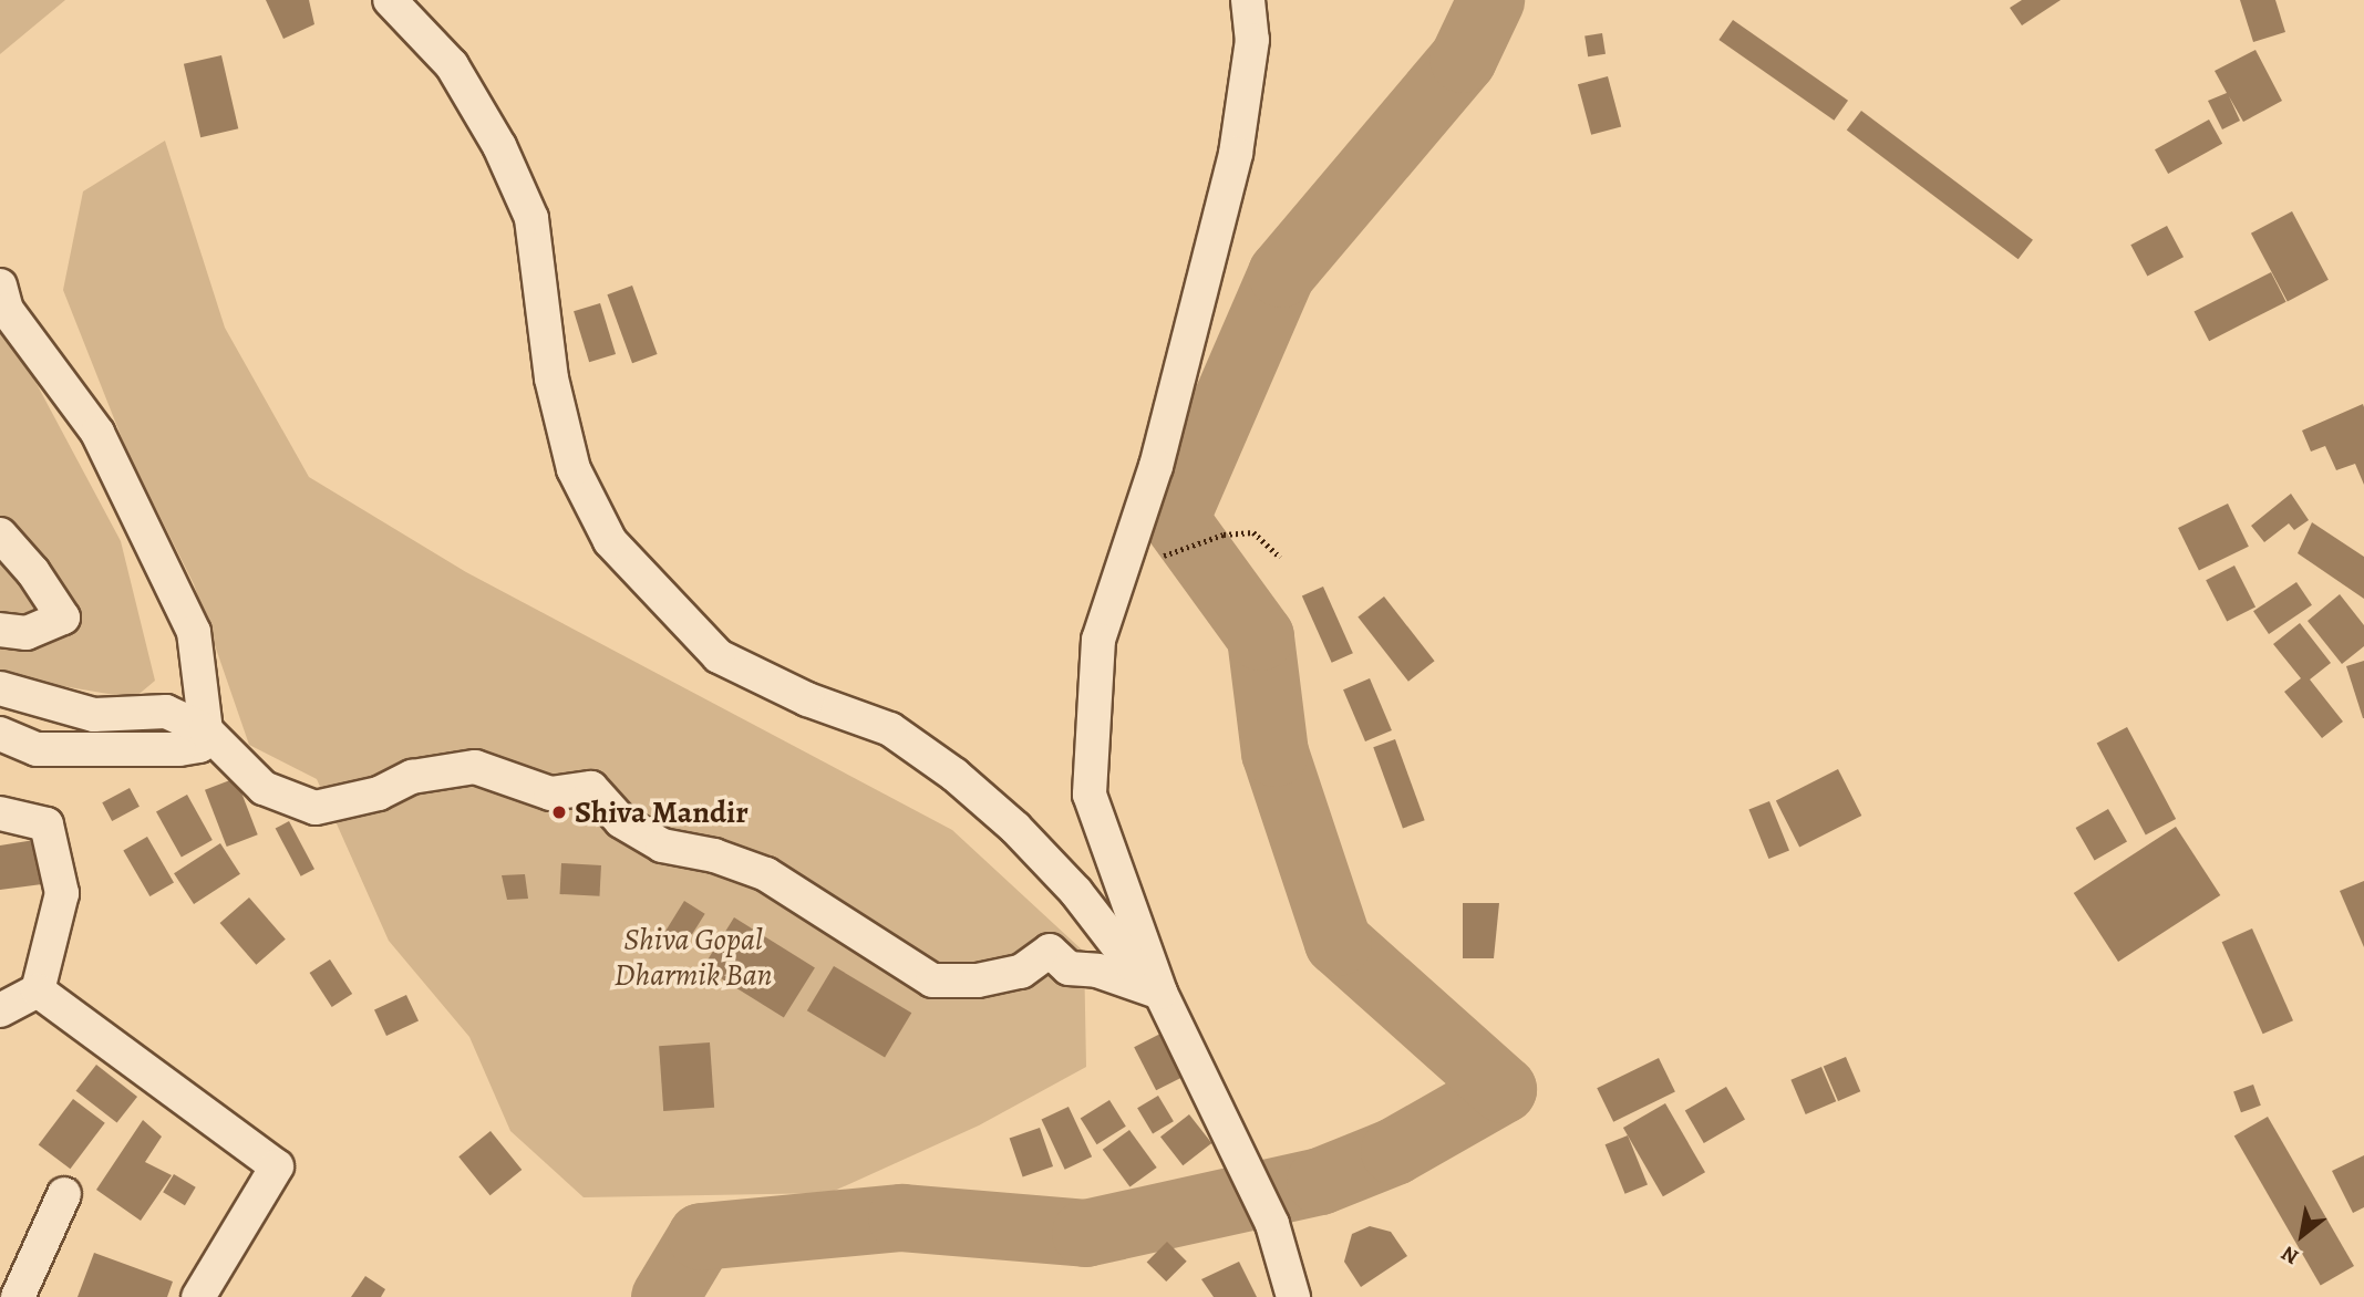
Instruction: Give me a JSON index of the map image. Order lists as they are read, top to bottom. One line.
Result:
{"parks":["Shiva Gopal Dharmik Ban"],"places":["Shiva Mandir"],"north":"bottom left"}
